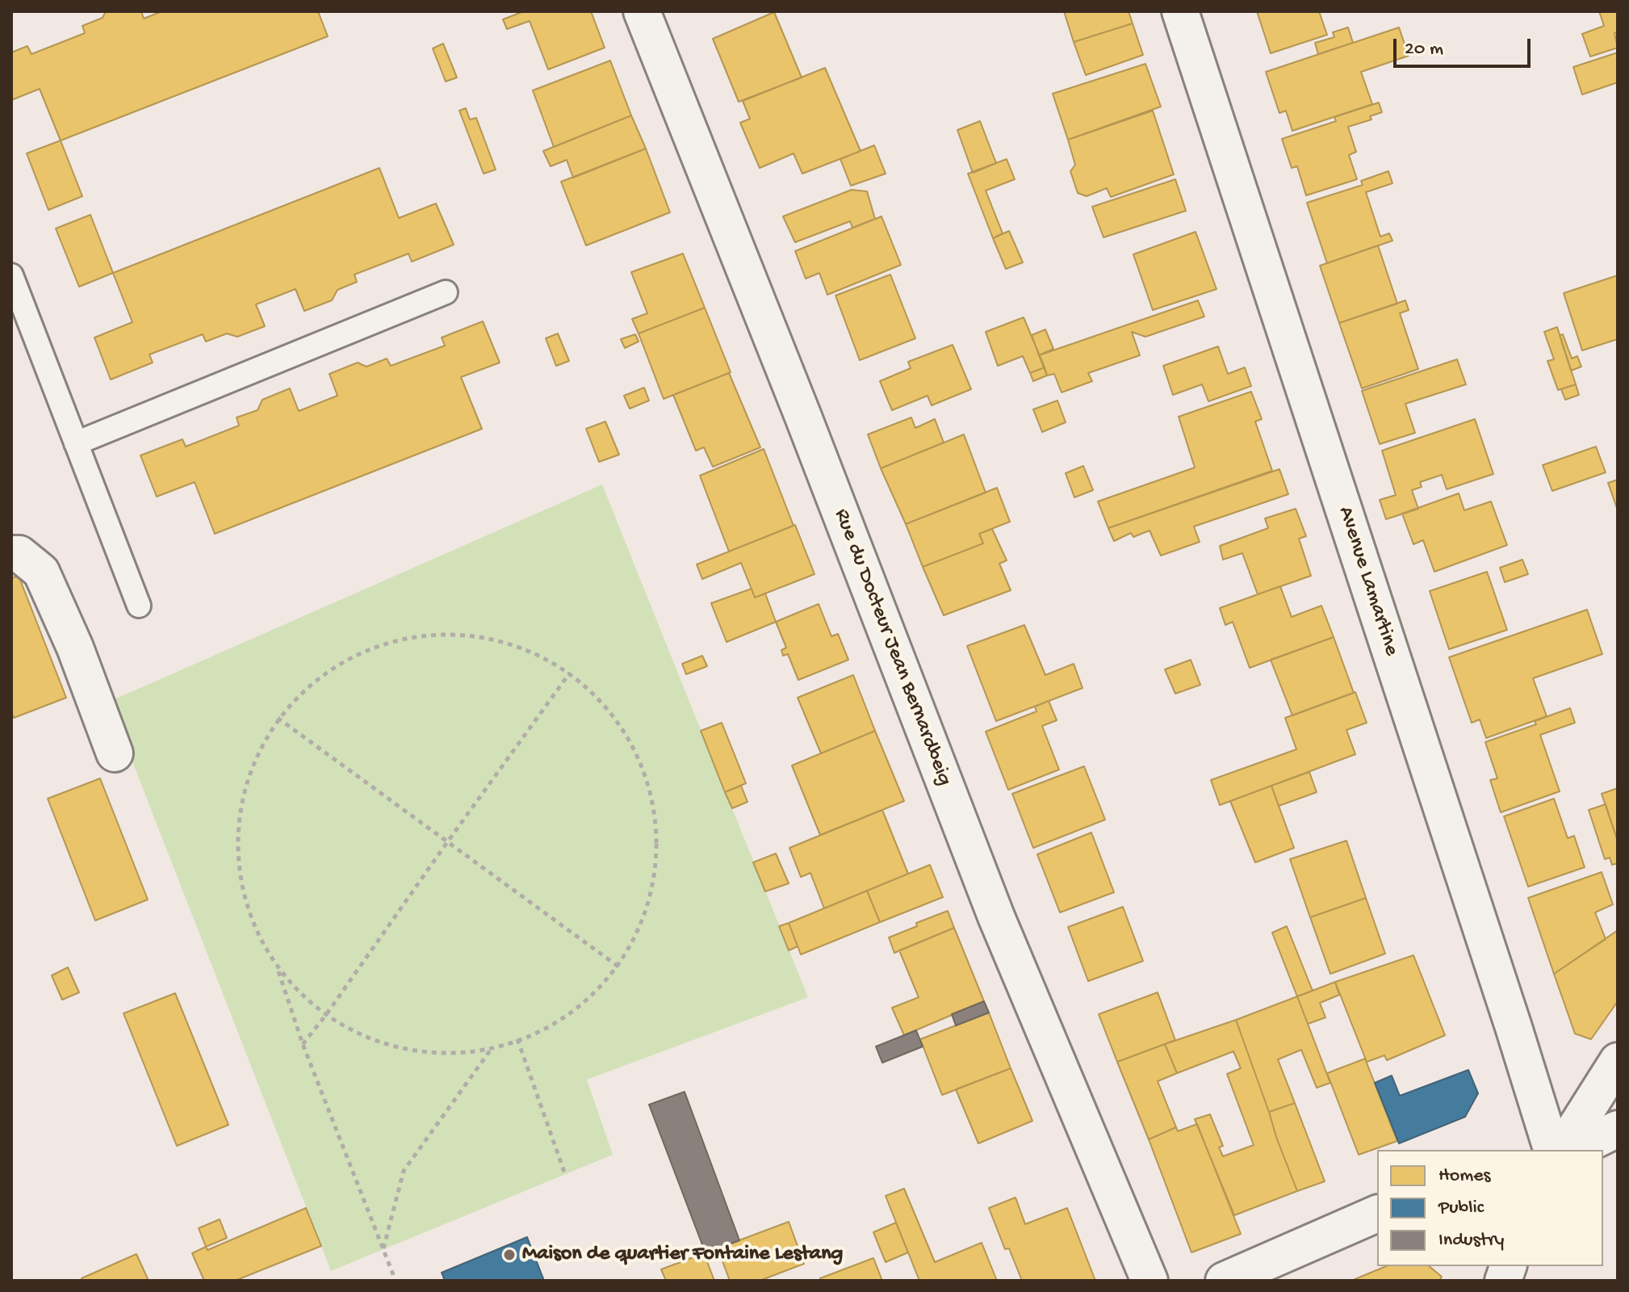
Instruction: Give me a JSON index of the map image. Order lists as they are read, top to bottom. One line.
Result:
{"streets":{"street":["Avenue Lamartine","Rue du Docteur Jean Bernardbeig"]},"places":["Maison de quartier Fontaine Lestang"],"legend":["Homes","Public","Industry"],"scale_bar":"20 m"}
